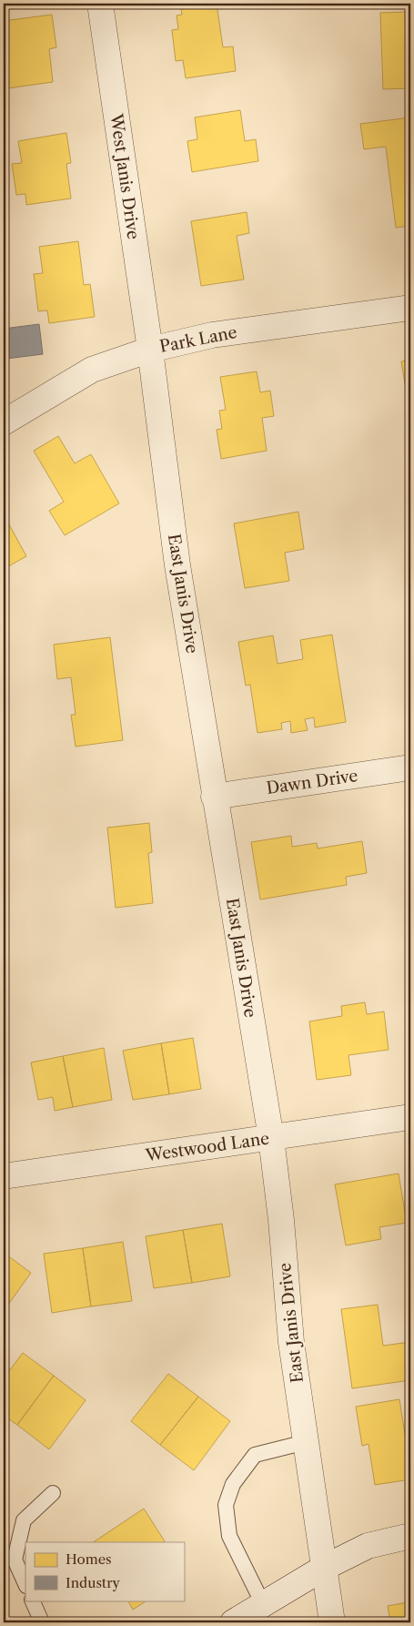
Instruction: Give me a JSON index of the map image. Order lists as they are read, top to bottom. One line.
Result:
{"streets":{"street":["West Janis Drive","Park Lane","East Janis Drive","Dawn Drive","Westwood Lane"]},"crossings":[["West Janis Drive","Park Lane"],["West Janis Drive","East Janis Drive"],["Park Lane","East Janis Drive"],["East Janis Drive","Dawn Drive"],["East Janis Drive","Westwood Lane"]],"legend":["Homes","Industry"]}
